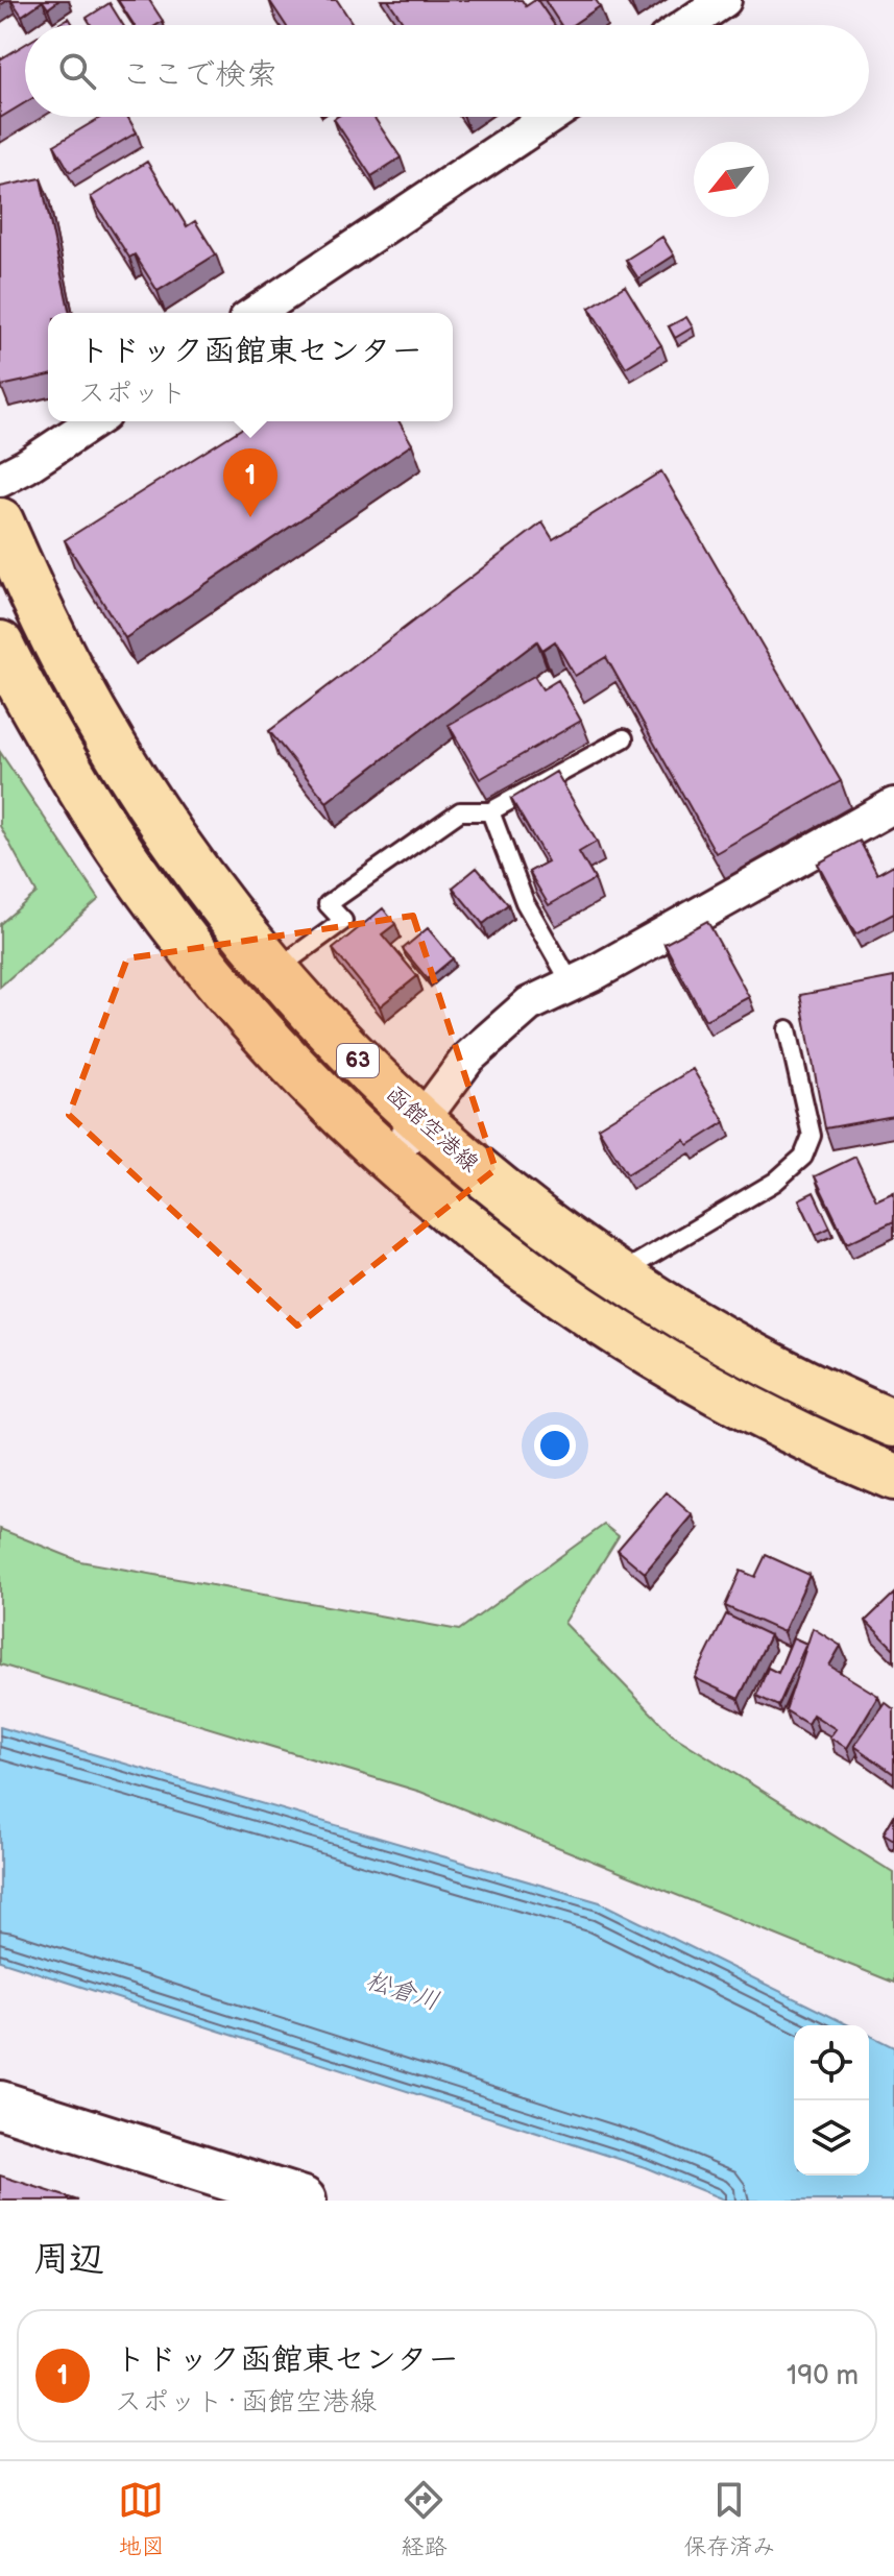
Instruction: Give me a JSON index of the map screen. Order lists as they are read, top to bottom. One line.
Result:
{"streets":{"main road":["63","函館空港線"]},"water":["松倉川"],"north":"bottom left","page":{"search":"ここで検索","popup":["トドック函館東センター","スポット"],"pins":"1","heading":"周辺","list":[{"mark":"1","name":"トドック函館東センター","note":"スポット · 函館空港線","value":"190 m"}],"nav":["地図","経路","保存済み"]}}
